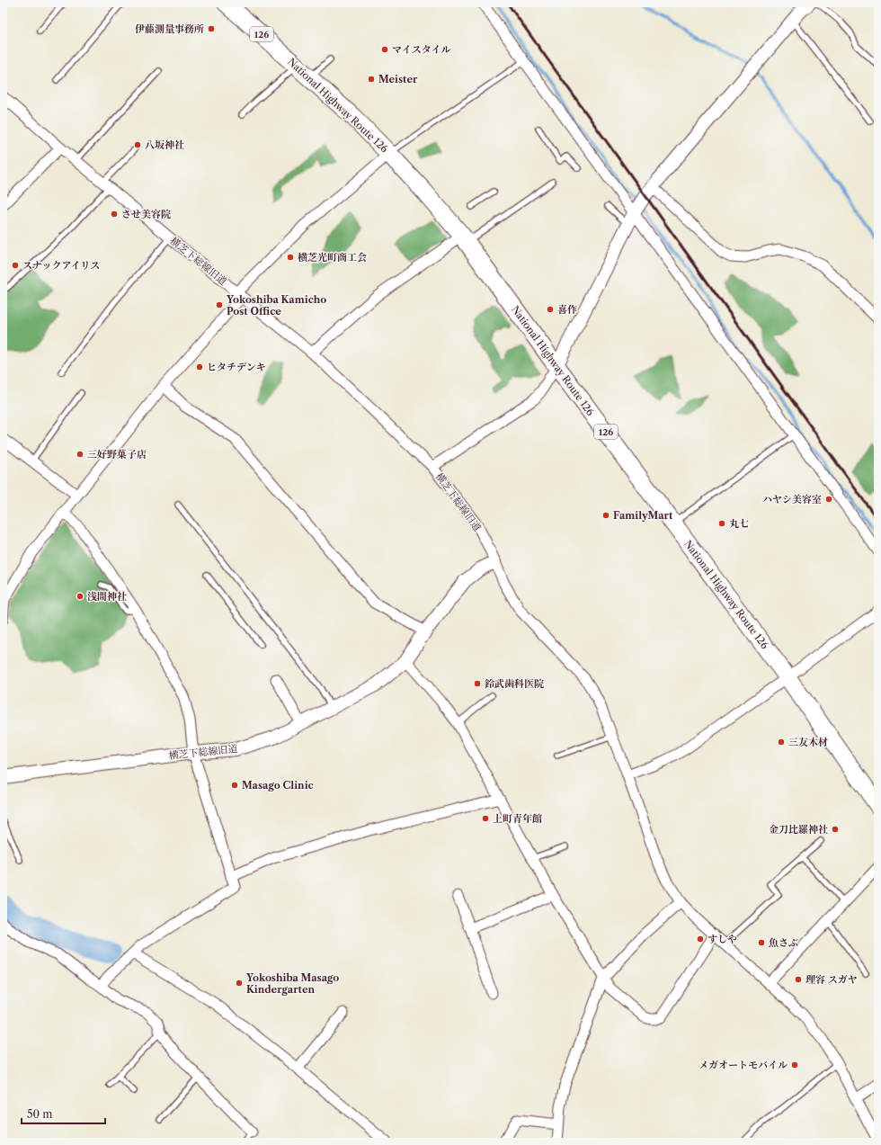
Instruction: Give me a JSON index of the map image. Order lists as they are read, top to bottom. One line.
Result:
{"streets":{"highway":["126","National Highway Route 126"],"street":["横芝下総線旧道"]},"places":["伊藤測量事務所","マイスタイル","Meister","八坂神社","させ美容院","横芝光町商工会","スナックアイリス","Yokoshiba Kamicho Post Office","喜作","ヒタチデンキ","三好野菓子店","ハヤシ美容室","FamilyMart","丸七","浅間神社","鈴武歯科医院","三友木材","Masago Clinic","上町青年館","金刀比羅神社","すしや","魚さぶ","理容 スガヤ","Yokoshiba Masago Kindergarten","メガオートモバイル"],"scale_bar":"50 m"}
